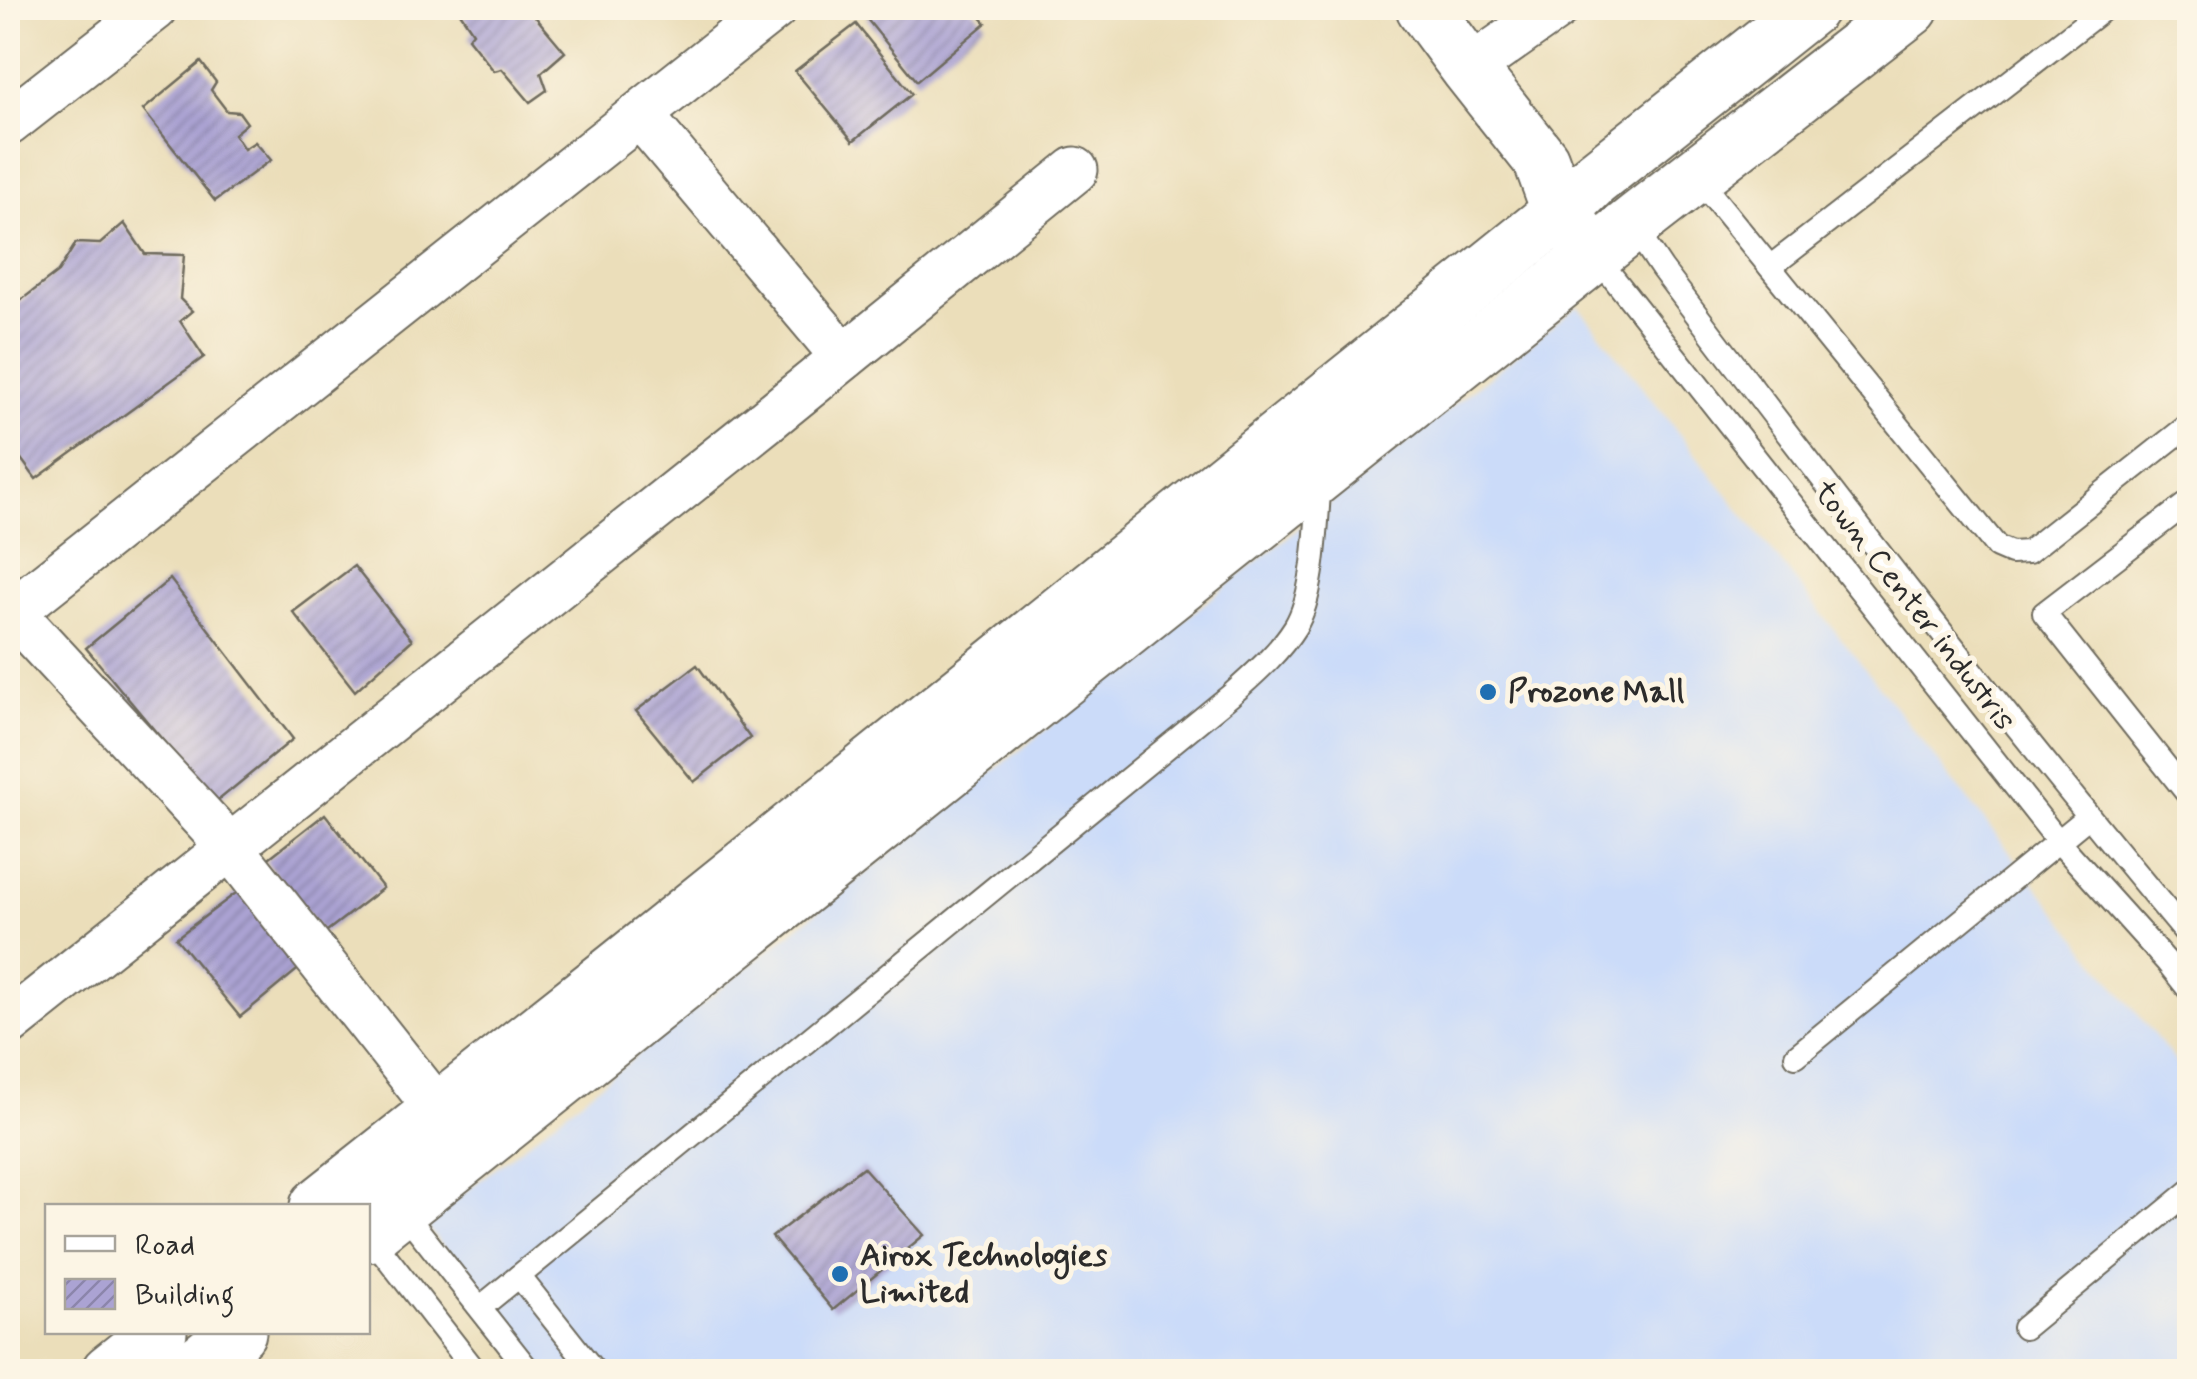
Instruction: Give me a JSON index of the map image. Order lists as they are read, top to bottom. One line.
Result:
{"streets":{"lane":["town Center industris"]},"places":["Prozone Mall","Airox Technologies Limited"],"legend":["Road","Building"]}
